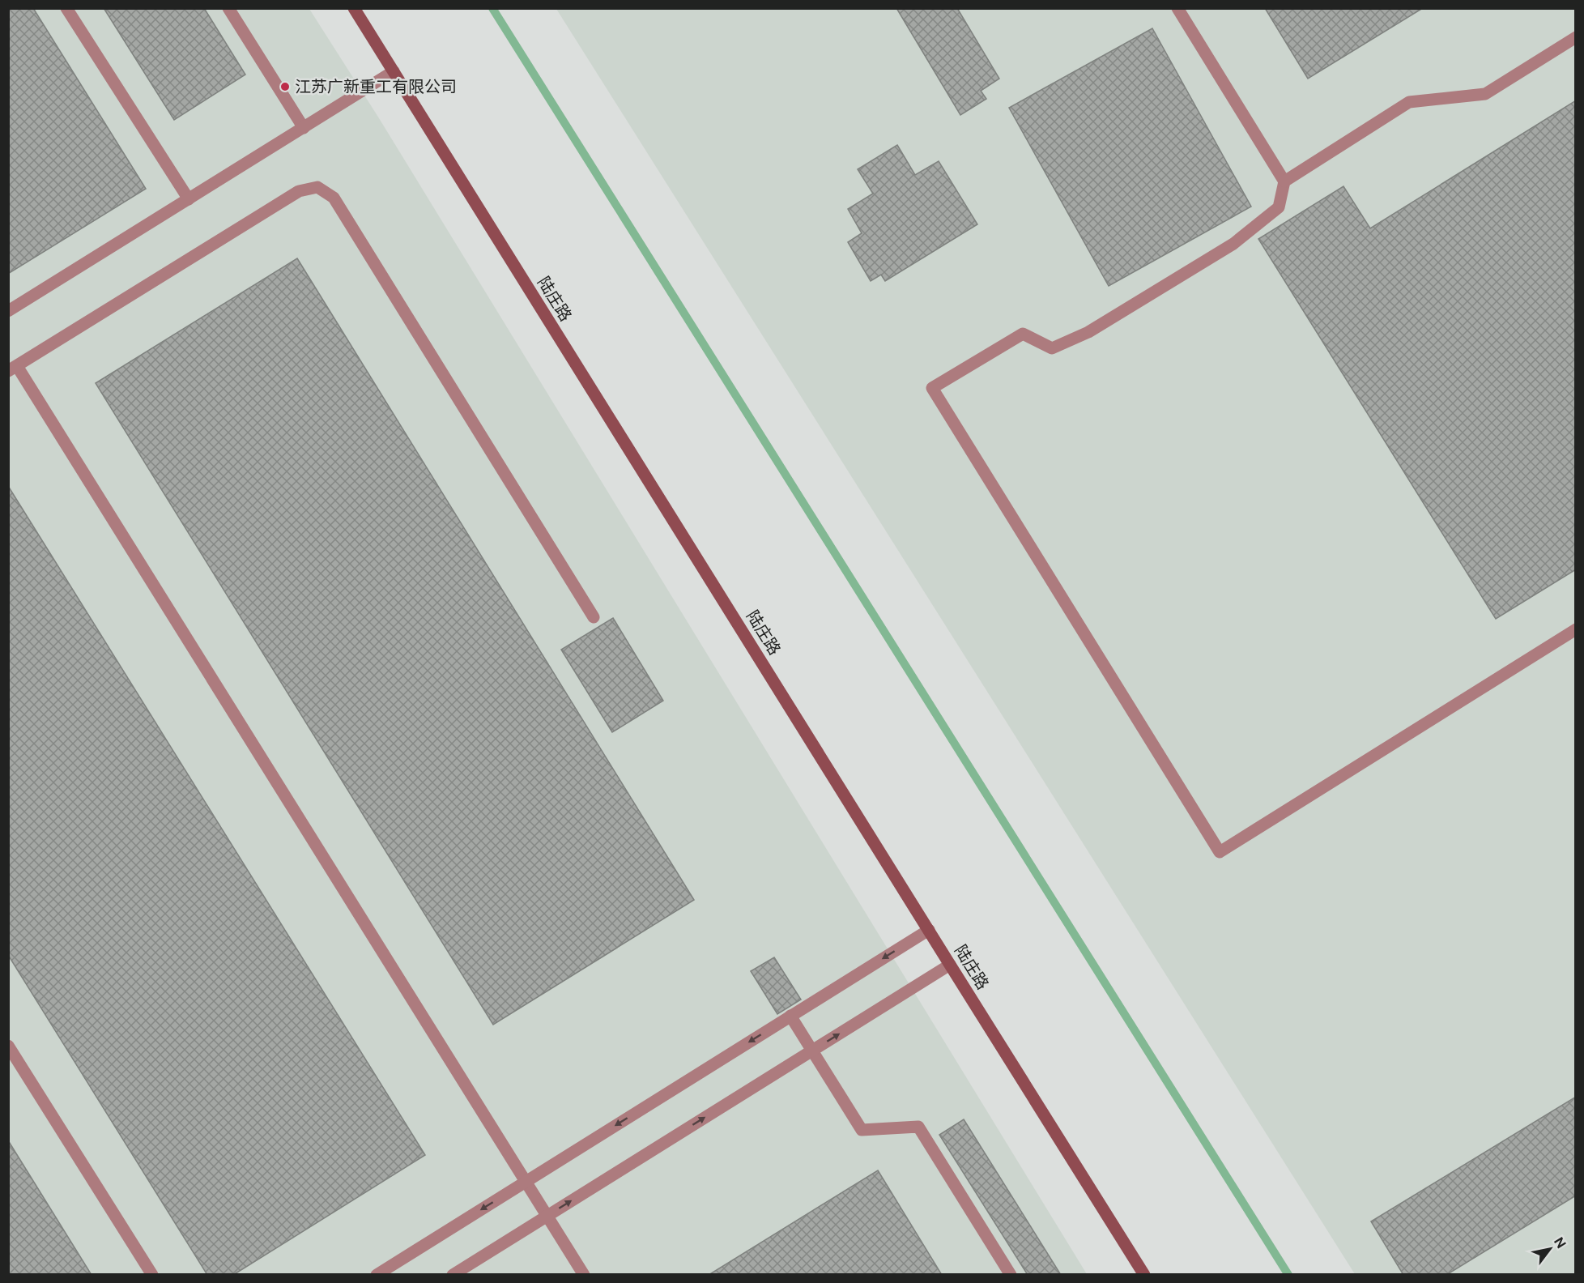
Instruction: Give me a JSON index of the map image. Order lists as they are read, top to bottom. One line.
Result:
{"streets":{"street":["陆庄路"]},"places":["江苏广新重工有限公司"],"north":"top right"}
